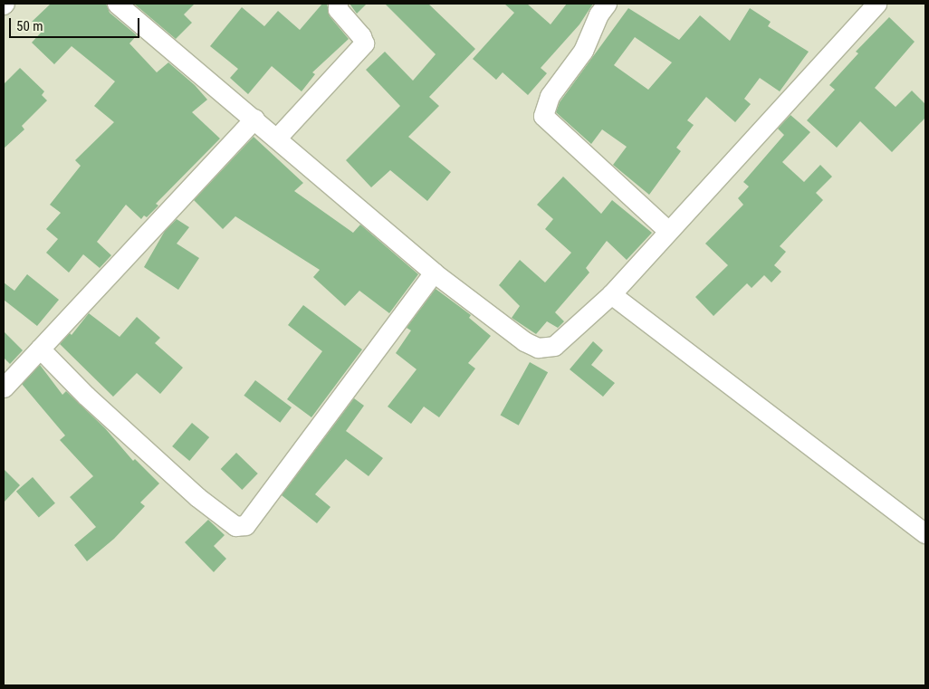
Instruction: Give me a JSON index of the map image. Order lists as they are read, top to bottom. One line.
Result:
{"scale_bar":"50 m"}
